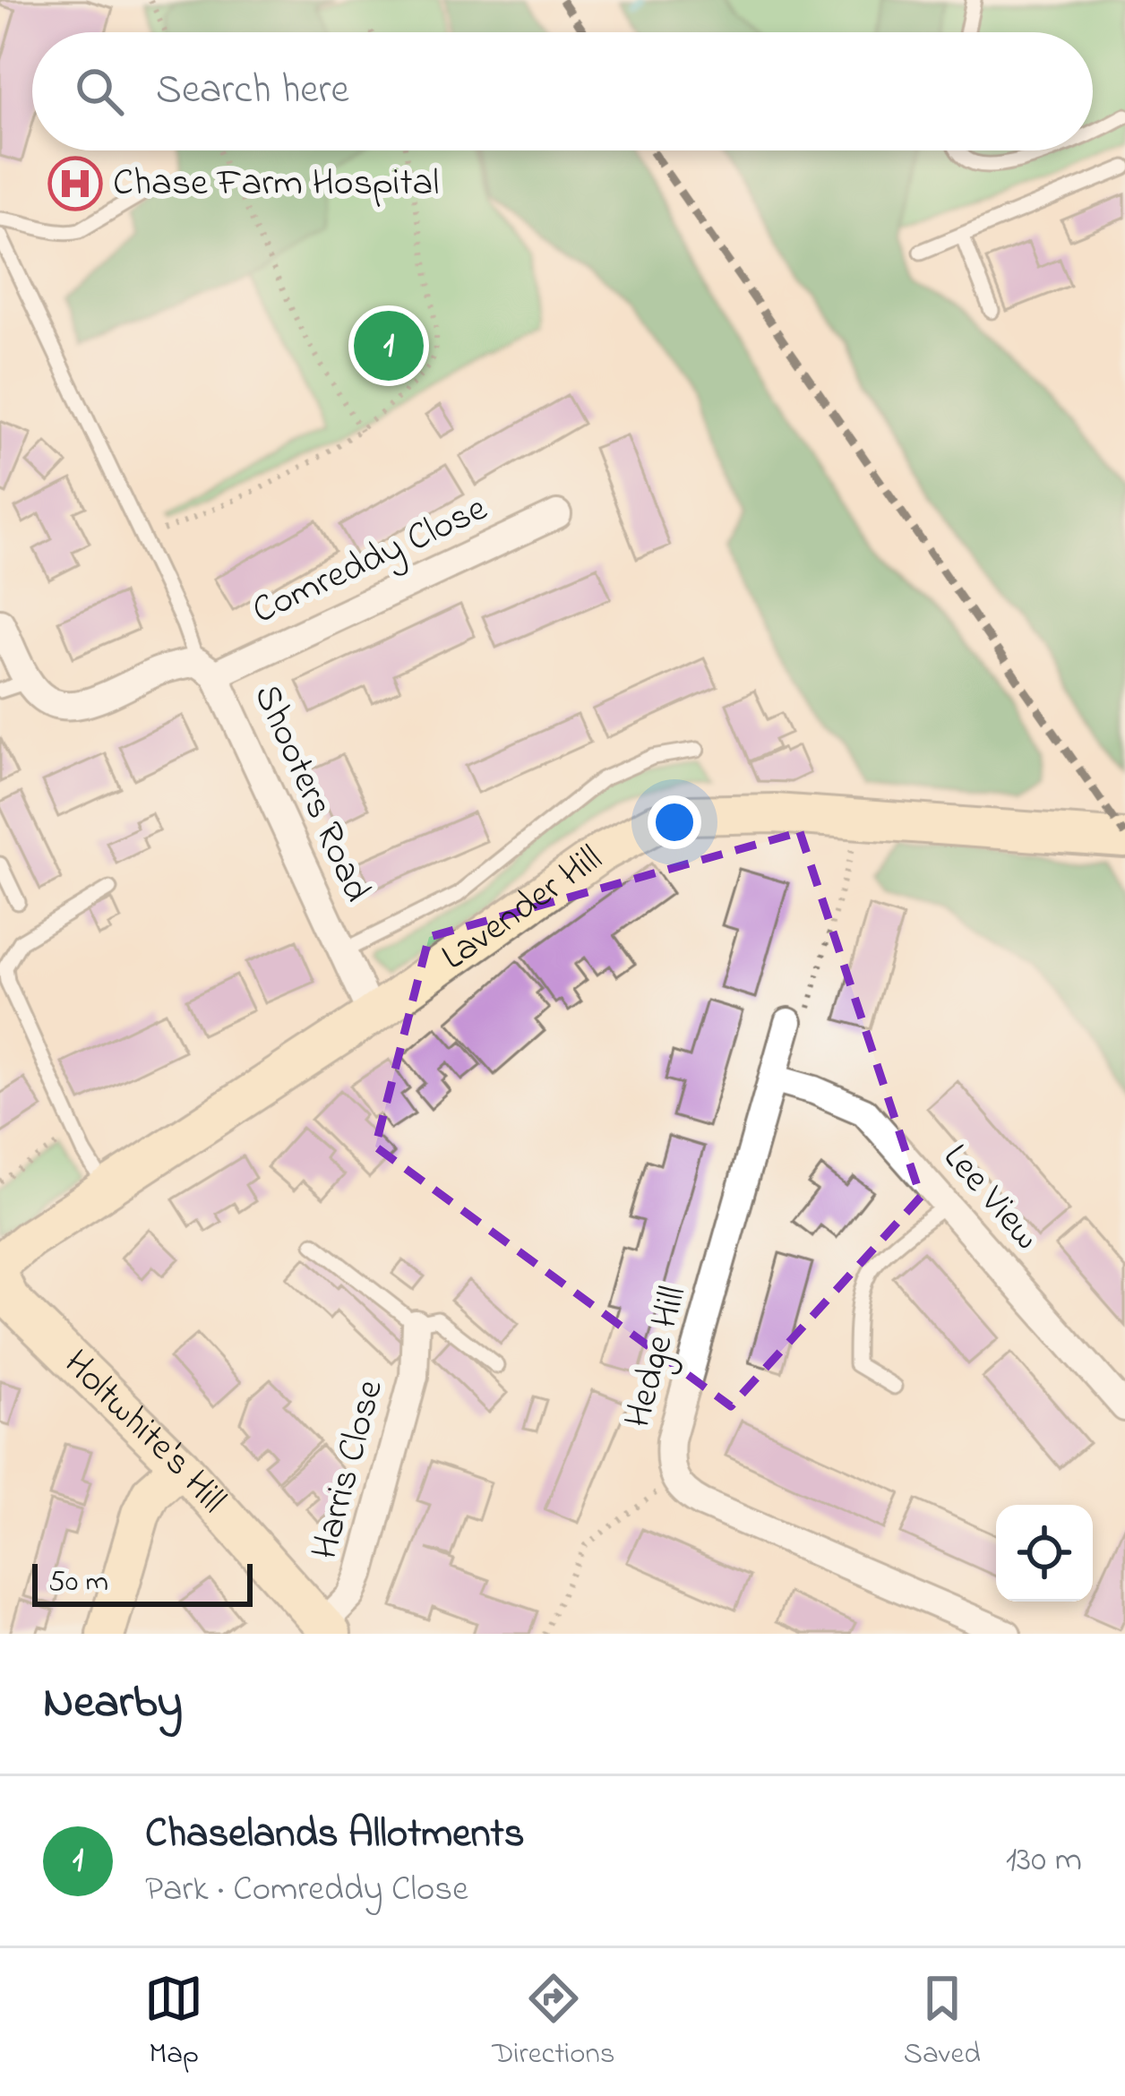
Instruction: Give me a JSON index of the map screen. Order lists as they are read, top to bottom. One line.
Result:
{"streets":{"street":["Comreddy Close","Shooters Road","Lavender Hill","Lee View","Hedge Hill","Holtwhite's Hill","Harris Close"]},"crossings":[["Comreddy Close","Shooters Road"],["Shooters Road","Lavender Hill"],["Lee View","Hedge Hill"],["Holtwhite's Hill","Harris Close"]],"places":{"hospital":["Chase Farm Hospital"]},"scale_bar":"50 m","page":{"search":"Search here","pins":"1","scale":"50 m","heading":"Nearby","list":[{"mark":"1","name":"Chaselands Allotments","note":"Park · Comreddy Close","value":"130 m"}],"nav":["Map","Directions","Saved"]}}
